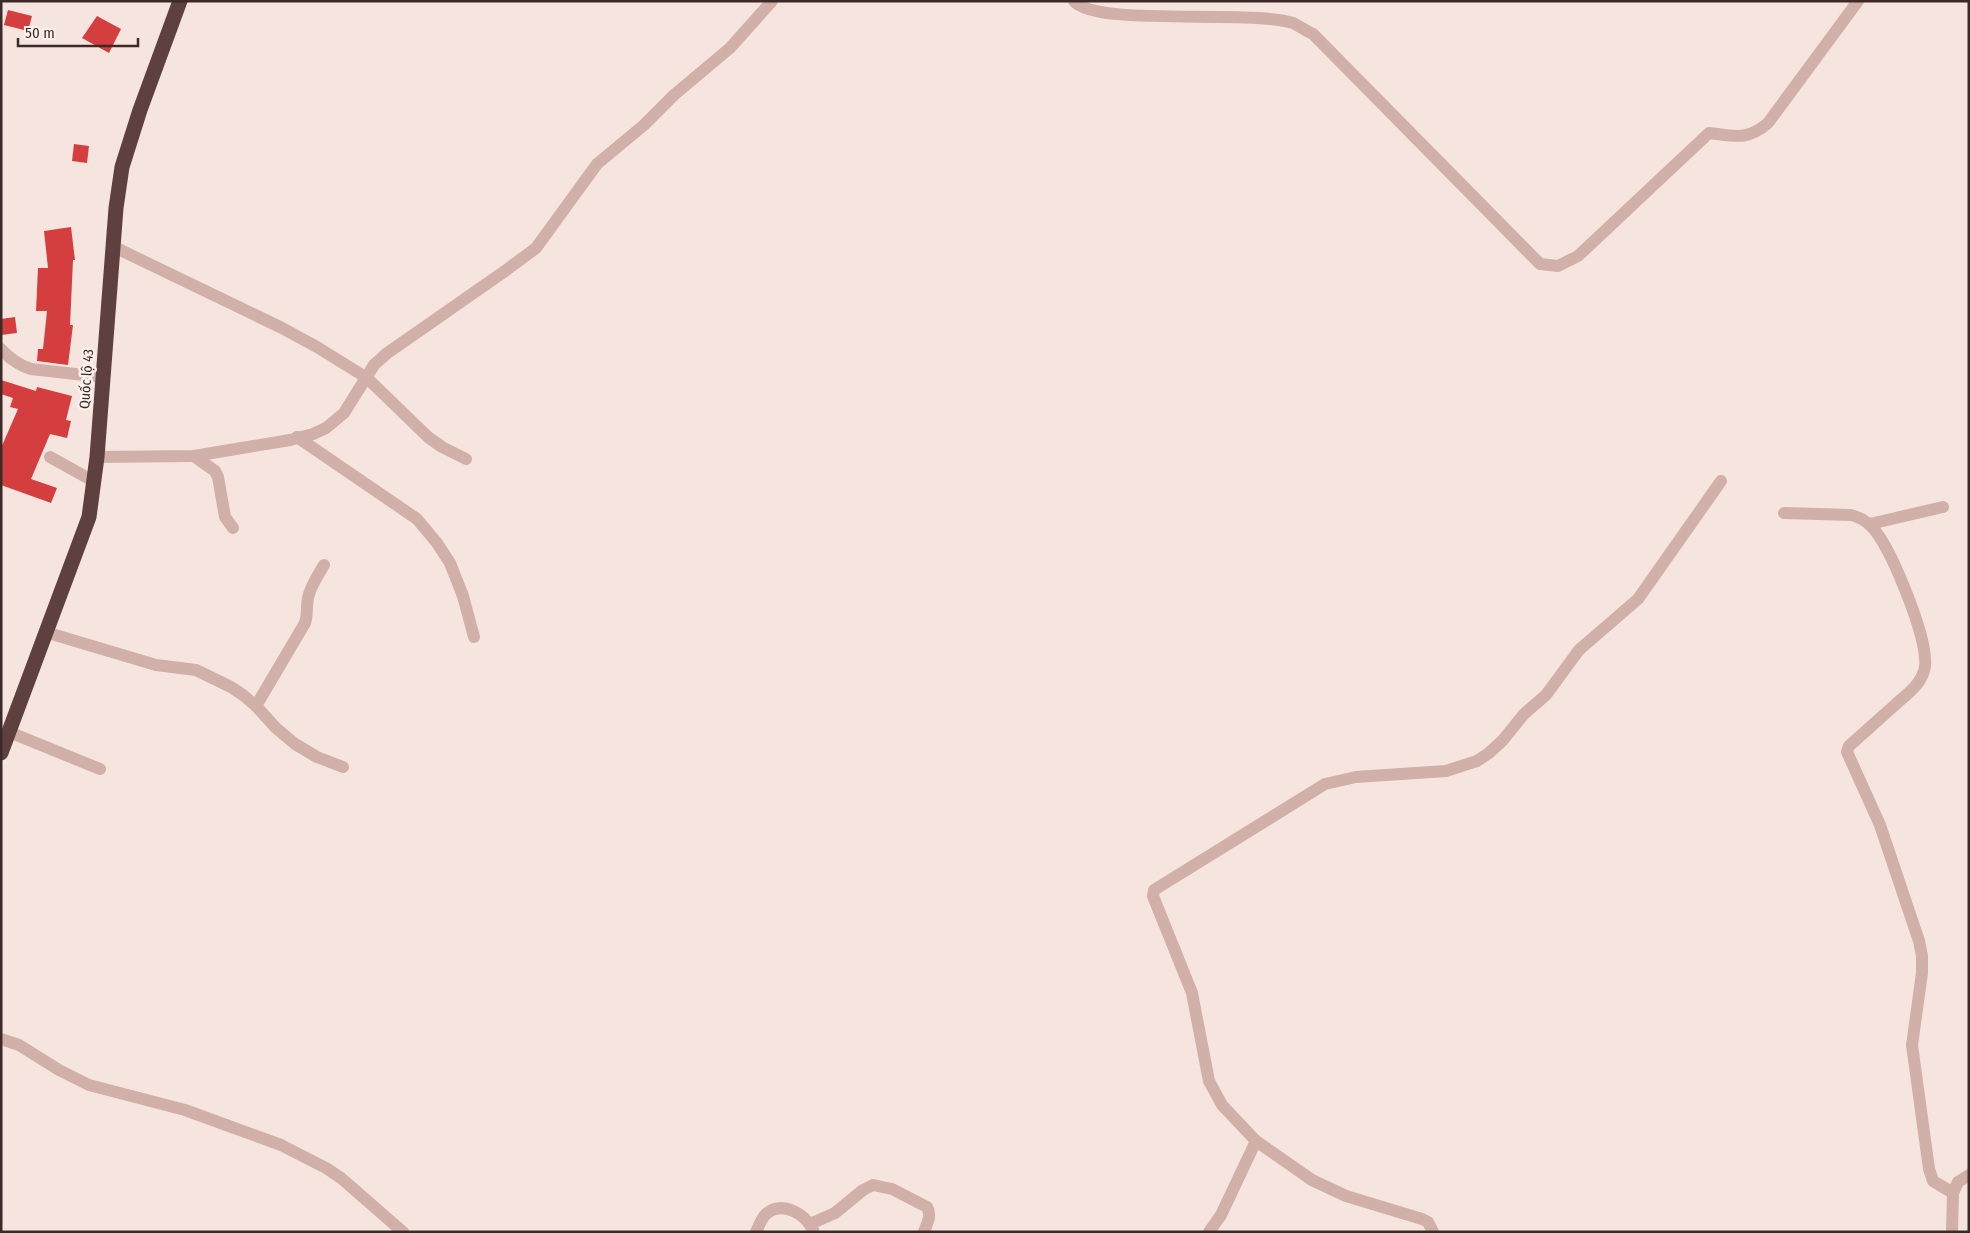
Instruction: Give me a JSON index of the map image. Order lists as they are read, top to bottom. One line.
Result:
{"streets":{"highway":["Quốc lộ 43"]},"scale_bar":"50 m"}
